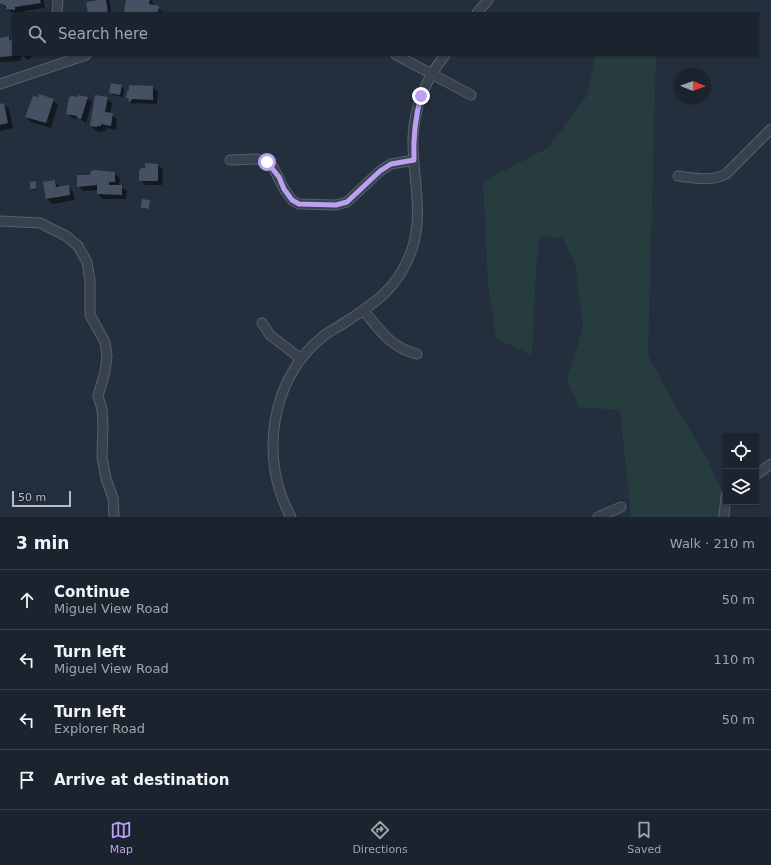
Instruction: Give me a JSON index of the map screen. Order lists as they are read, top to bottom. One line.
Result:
{"scale_bar":"50 m","north":"right","page":{"search":"Search here","scale":"50 m","heading":["3 min","Walk · 210 m"],"list":[["Continue","Miguel View Road","50 m"],["Turn left","Miguel View Road","110 m"],["Turn left","Explorer Road","50 m"],"Arrive at destination"],"nav":["Map","Directions","Saved"]}}
